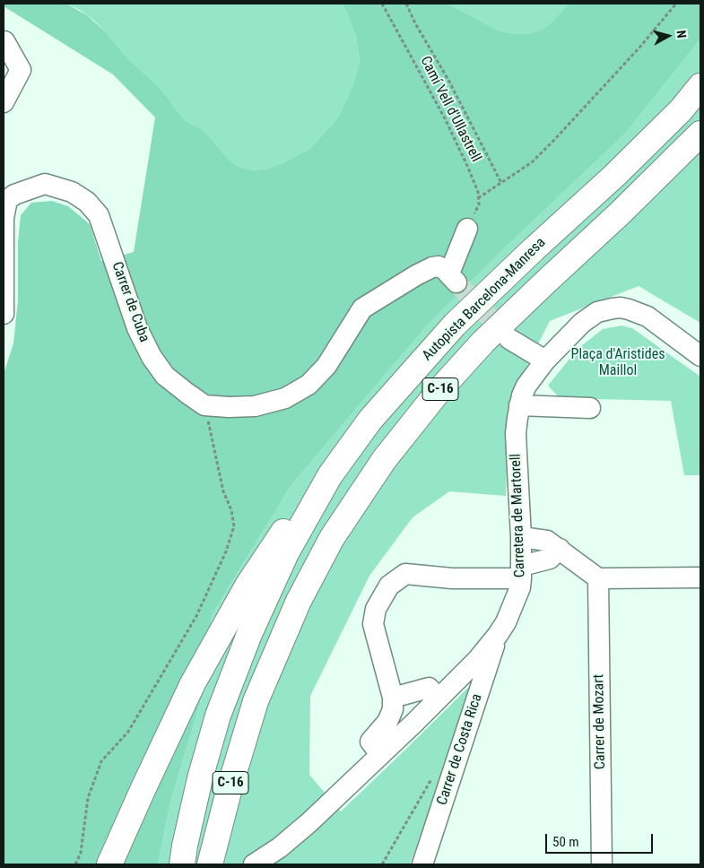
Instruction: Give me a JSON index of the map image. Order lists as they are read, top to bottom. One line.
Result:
{"streets":{"highway":["Autopista Barcelona-Manresa","C-16"],"street":["Carrer de Cuba","Carretera de Martorell","Carrer de Mozart","Carrer de Costa Rica"],"path":["Camí Vell d'Ullastrell"]},"crossings":[["Carretera de Martorell","Carrer de Costa Rica"]],"parks":["Plaça d'Aristides Maillol"],"scale_bar":"50 m","north":"right"}
